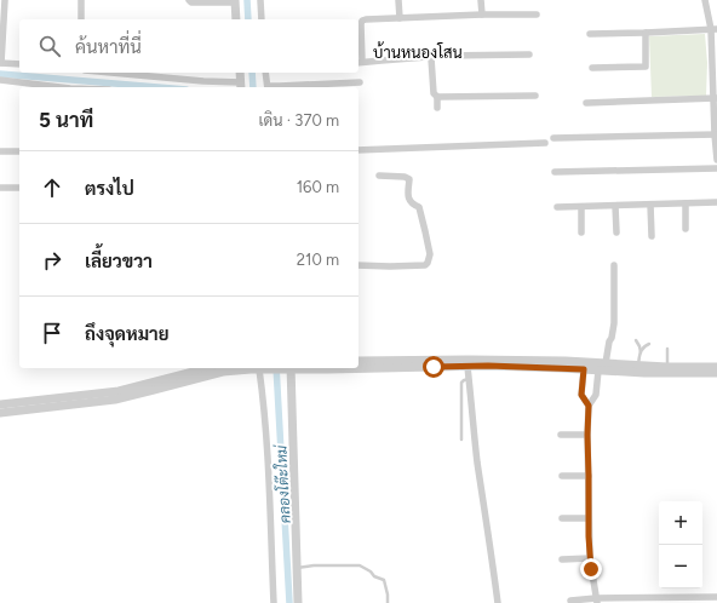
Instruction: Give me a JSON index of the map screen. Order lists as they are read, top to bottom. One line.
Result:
{"districts":["บ้านหนองโสน"],"water":["คลองโต๊ะใหม่"],"page":{"search":"ค้นหาที่นี่","heading":["5 นาที","เดิน · 370 m"],"list":[["ตรงไป","160 m"],["เลี้ยวขวา","210 m"],"ถึงจุดหมาย"],"map_buttons":["+","−"]}}
